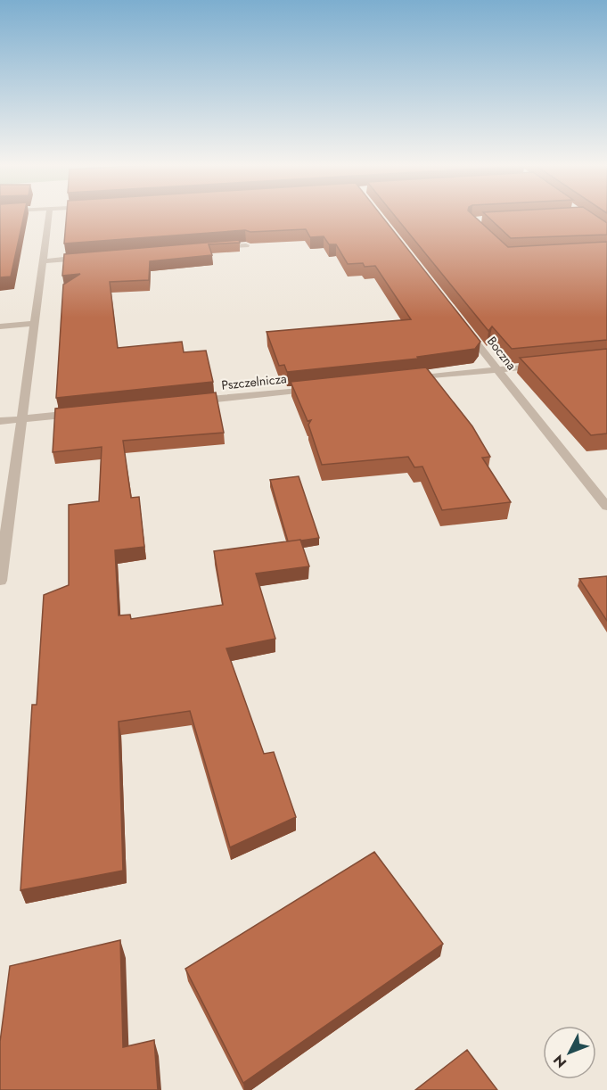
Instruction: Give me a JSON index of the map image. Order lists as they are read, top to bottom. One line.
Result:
{"streets":{"street":["Boczna","Pszczelnicza"]},"north":"bottom left"}
